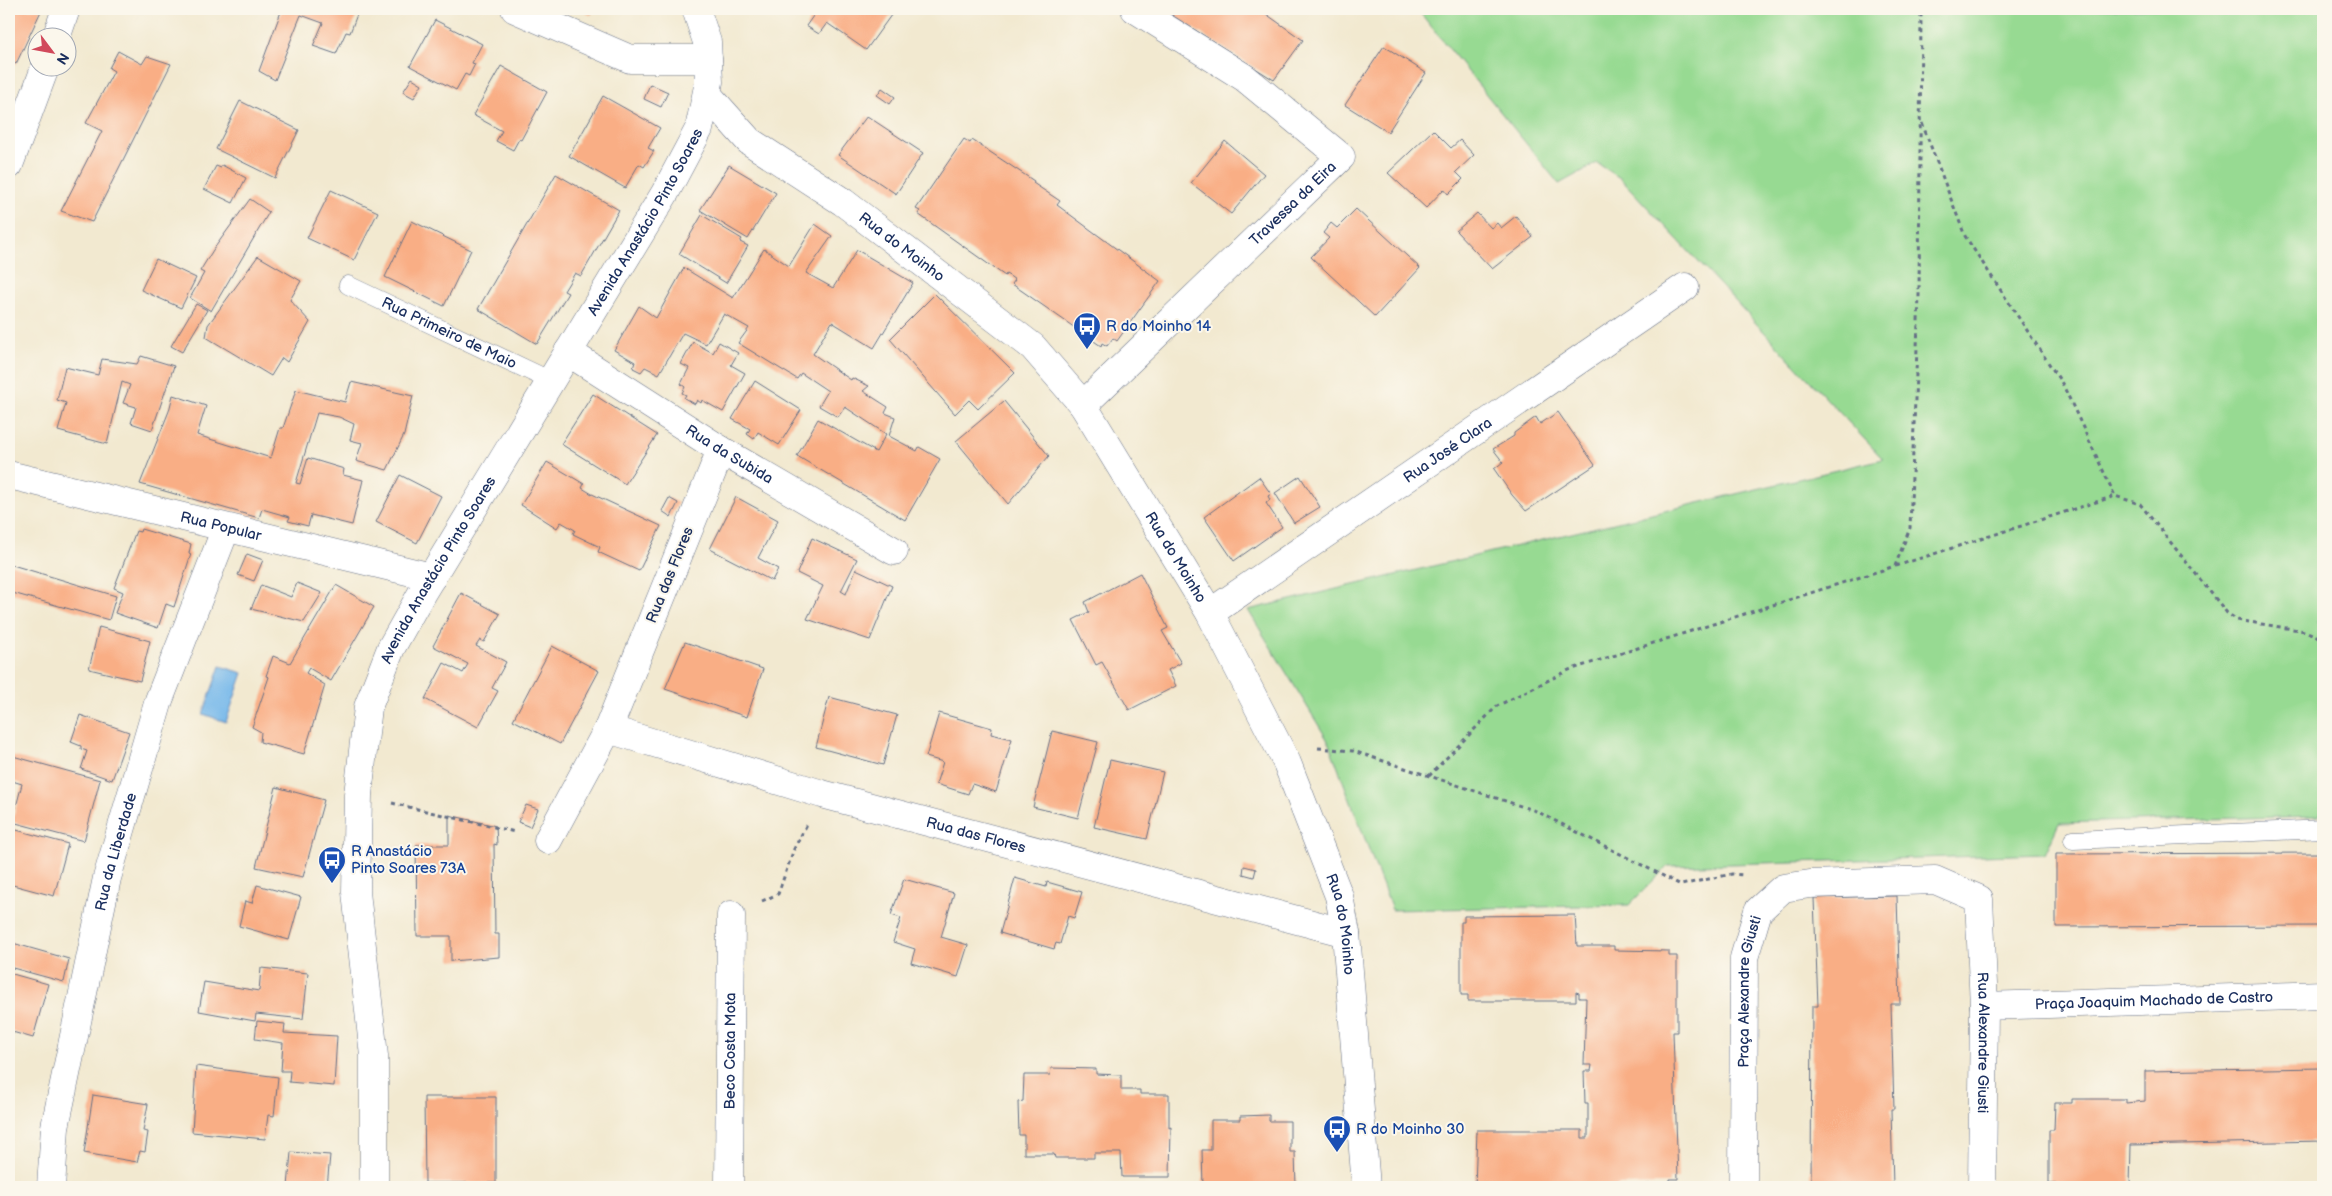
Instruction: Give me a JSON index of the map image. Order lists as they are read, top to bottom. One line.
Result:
{"streets":{"street":["Travessa da Eira","Avenida Anastácio Pinto Soares","Rua do Moinho","Rua José Clara","Rua da Subida","Rua Popular","Rua das Flores","Rua da Liberdade","Praça Alexandre Giusti","Praça Joaquim Machado de Castro","Rua Alexandre Giusti","Beco Costa Mota"],"lane":["Rua Primeiro de Maio"]},"crossings":[["Travessa da Eira","Rua do Moinho"],["Avenida Anastácio Pinto Soares","Rua do Moinho"],["Avenida Anastácio Pinto Soares","Rua Primeiro de Maio"],["Avenida Anastácio Pinto Soares","Rua da Subida"],["Avenida Anastácio Pinto Soares","Rua Popular"],["Rua do Moinho","Rua José Clara"],["Rua do Moinho","Rua das Flores"],["Rua da Subida","Rua das Flores"],["Rua Popular","Rua da Liberdade"],["Praça Alexandre Giusti","Rua Alexandre Giusti"],["Praça Joaquim Machado de Castro","Rua Alexandre Giusti"]],"places":{"bus stop":["R do Moinho 14","R Anastácio Pinto Soares 73A","R do Moinho 30"]},"north":"bottom right"}
